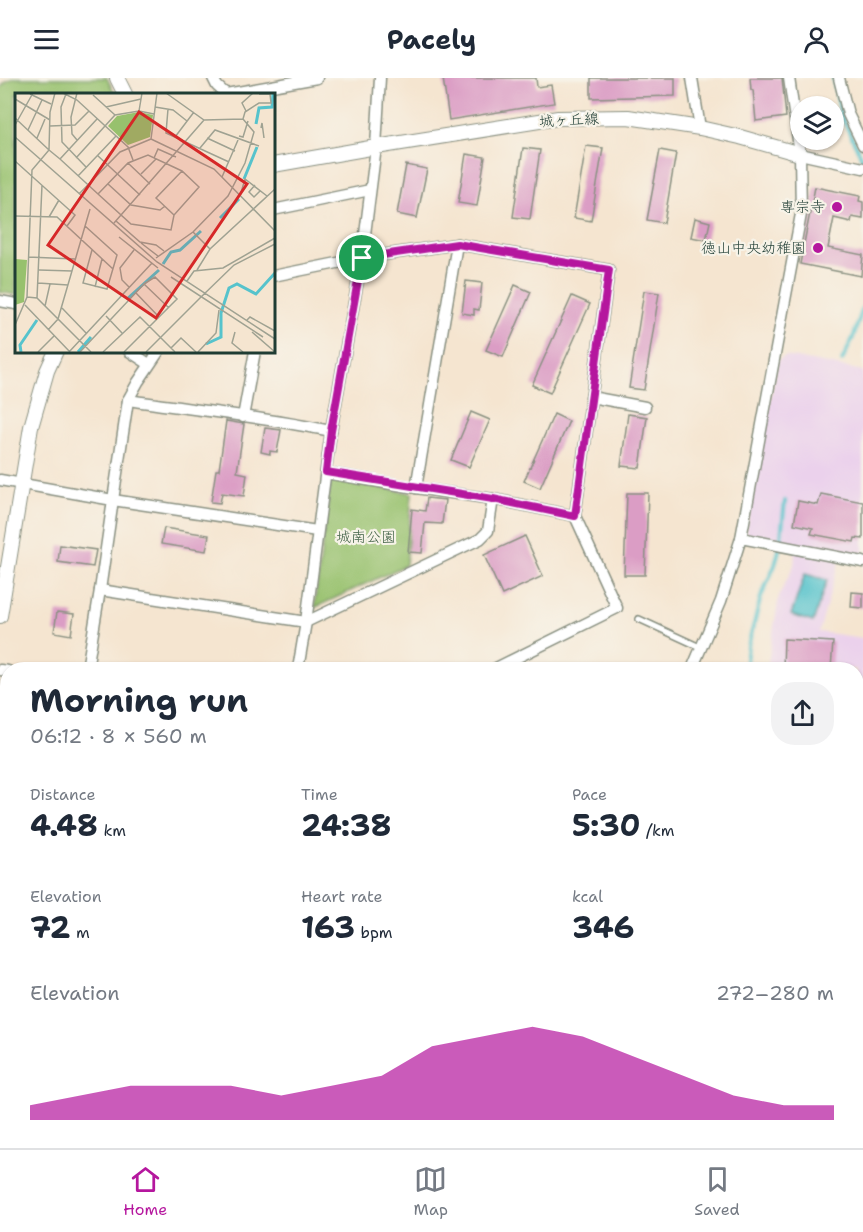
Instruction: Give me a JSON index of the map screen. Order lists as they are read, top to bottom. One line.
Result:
{"streets":{"street":["城ヶ丘線"]},"parks":["城南公園"],"places":["専宗寺","徳山中央幼稚園"],"page":{"header":"Pacely","heading":["Morning run","06:12 · 8 × 560 m"],"stats":[["Distance","4.48 km"],["Time","24:38"],["Pace","5:30 /km"],["Elevation","72 m"],["Heart rate","163 bpm"],["kcal","346"]],"chart":["Elevation","272–280 m"],"tabs":["Home","Map","Saved"]}}
